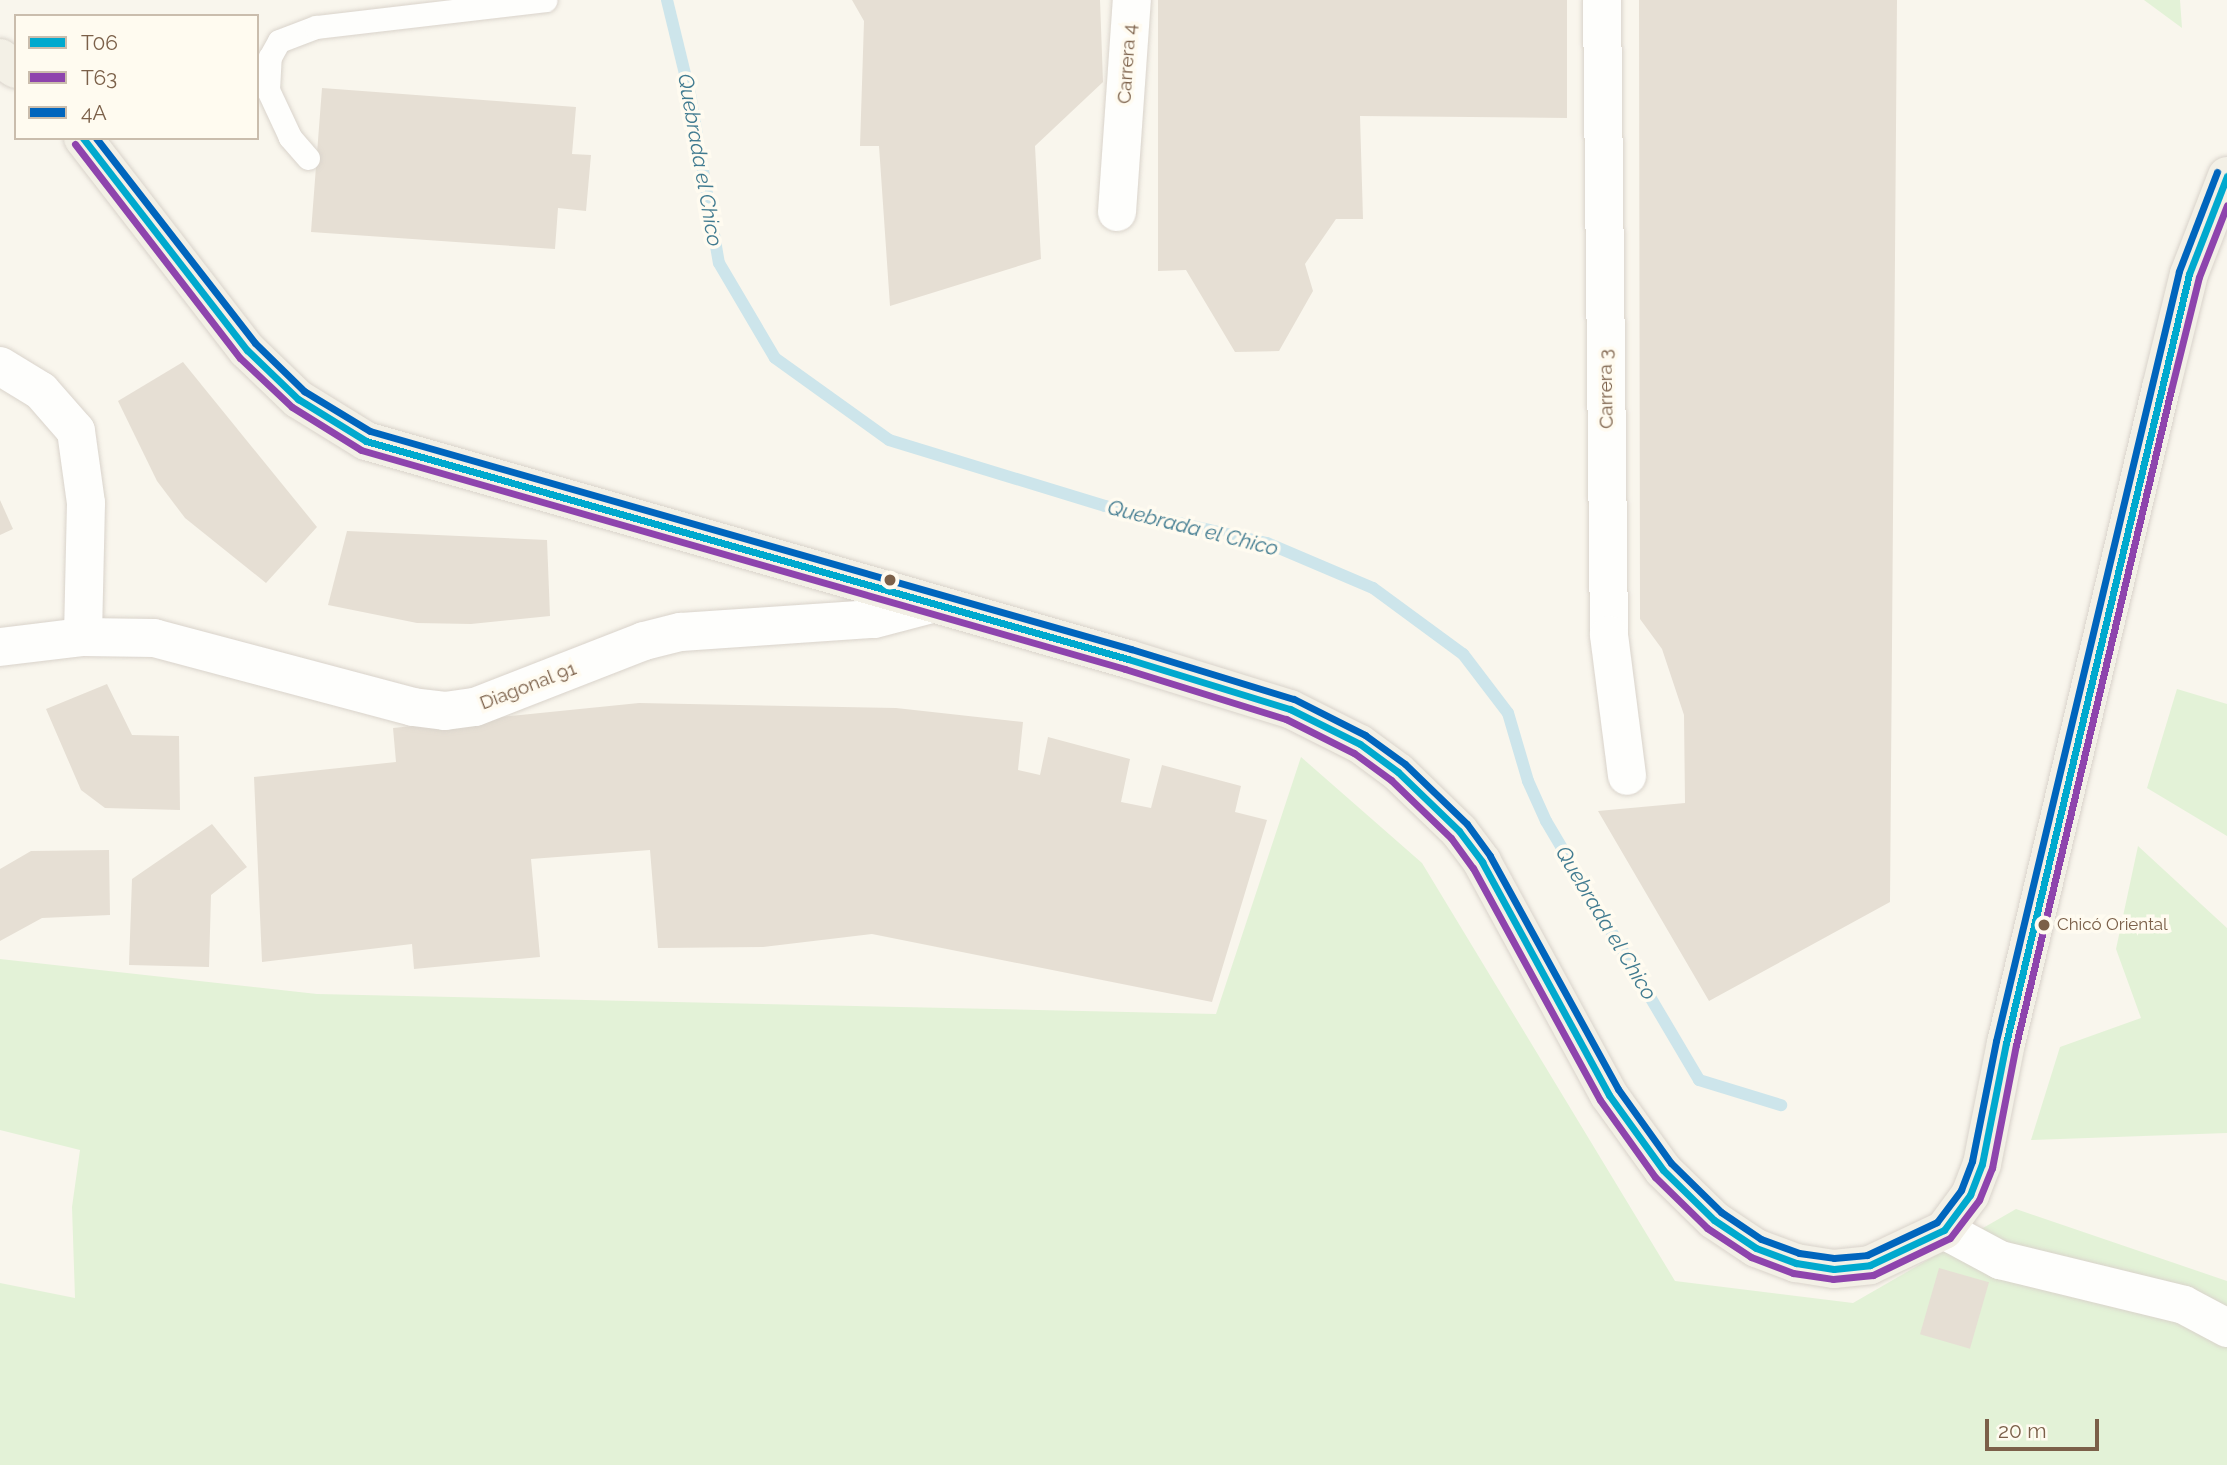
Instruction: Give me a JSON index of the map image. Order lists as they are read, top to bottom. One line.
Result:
{"streets":{"street":["Carrera 4","Carrera 3","Diagonal 91"]},"water":["Quebrada el Chico"],"places":["Chicó Oriental"],"lines":["transit line T06","transit line 4A","transit line T63"],"legend":["T06","T63","4A"],"scale_bar":"20 m"}
